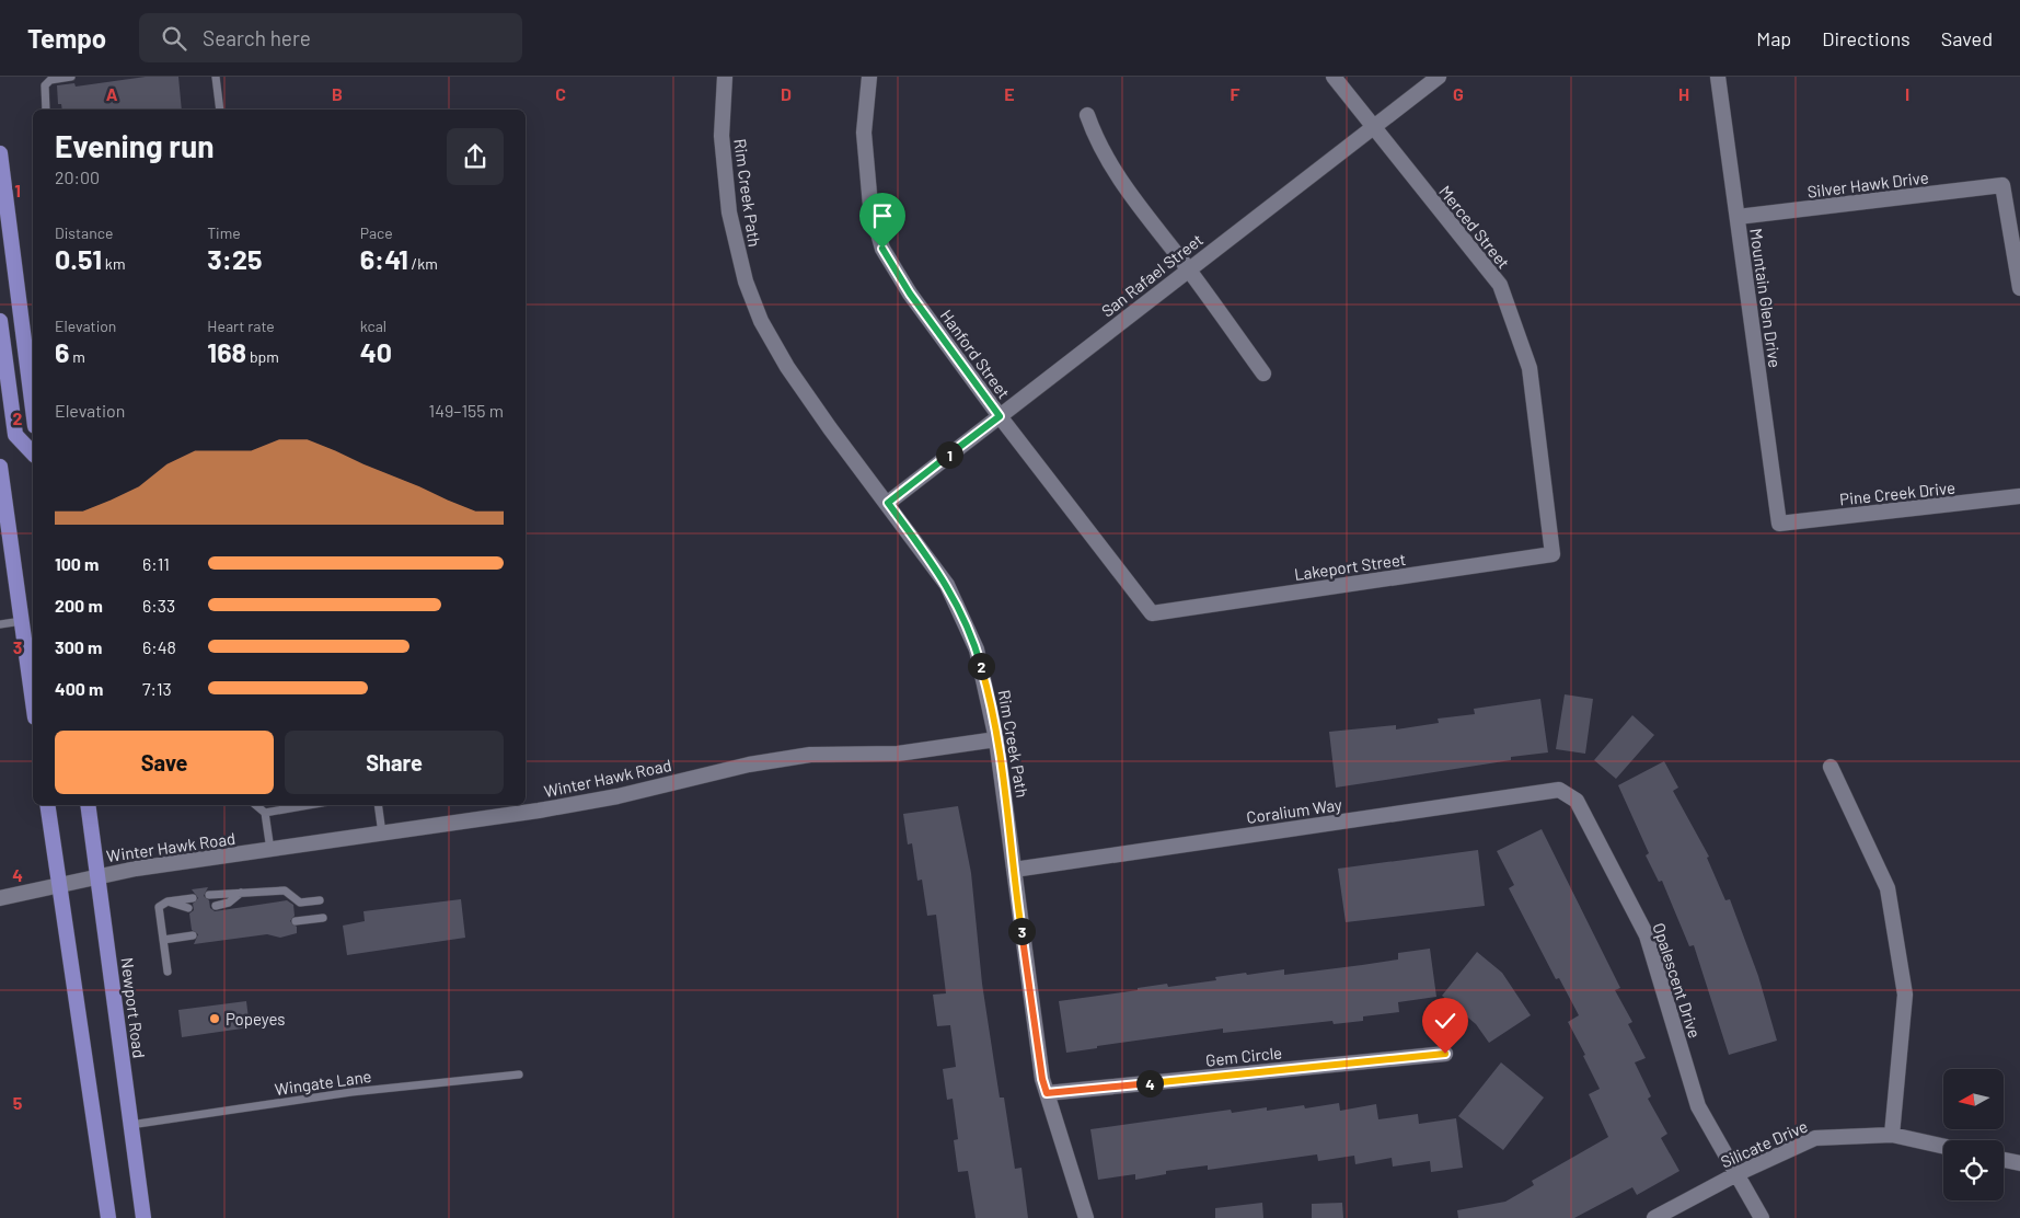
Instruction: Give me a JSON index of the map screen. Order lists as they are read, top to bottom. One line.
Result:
{"streets":{"main road":["Newport Road"],"street":["Silver Hawk Drive","Rim Creek Path","Merced Street","San Rafael Street","Mountain Glen Drive","Hanford Street","Pine Creek Drive","Lakeport Street","Winter Hawk Road","Coralium Way","Opalescent Drive","Gem Circle","Silicate Drive"],"lane":["Wingate Lane"]},"crossings":[["Silver Hawk Drive","Mountain Glen Drive"],["Rim Creek Path","San Rafael Street"],["Rim Creek Path","Winter Hawk Road"],["Rim Creek Path","Coralium Way"],["Rim Creek Path","Gem Circle"],["Merced Street","San Rafael Street"],["Merced Street","Lakeport Street"],["San Rafael Street","Hanford Street"],["Mountain Glen Drive","Pine Creek Drive"],["Hanford Street","Lakeport Street"],["Winter Hawk Road","Newport Road"],["Coralium Way","Opalescent Drive"],["Opalescent Drive","Silicate Drive"],["Newport Road","Wingate Lane"]],"places":["Popeyes"],"north":"left","page":{"header":"Tempo","search":"Search here","nav":["Map","Directions","Saved"],"heading":["Evening run","20:00"],"stats":[["Distance","0.51 km"],["Time","3:25"],["Pace","6:41 /km"],["Elevation","6 m"],["Heart rate","168 bpm"],["kcal","40"]],"chart":["Elevation","149–155 m"],"pins":["1","2","3","4"],"list":[{"name":"100 m","note":"6:11"},{"name":"200 m","note":"6:33"},{"name":"300 m","note":"6:48"},{"name":"400 m","note":"7:13"}],"buttons":["Save","Share"]},"grid":{"columns":["A","B","C","D","E","F","G","H","I"],"rows":["1","2","3","4","5"]}}
